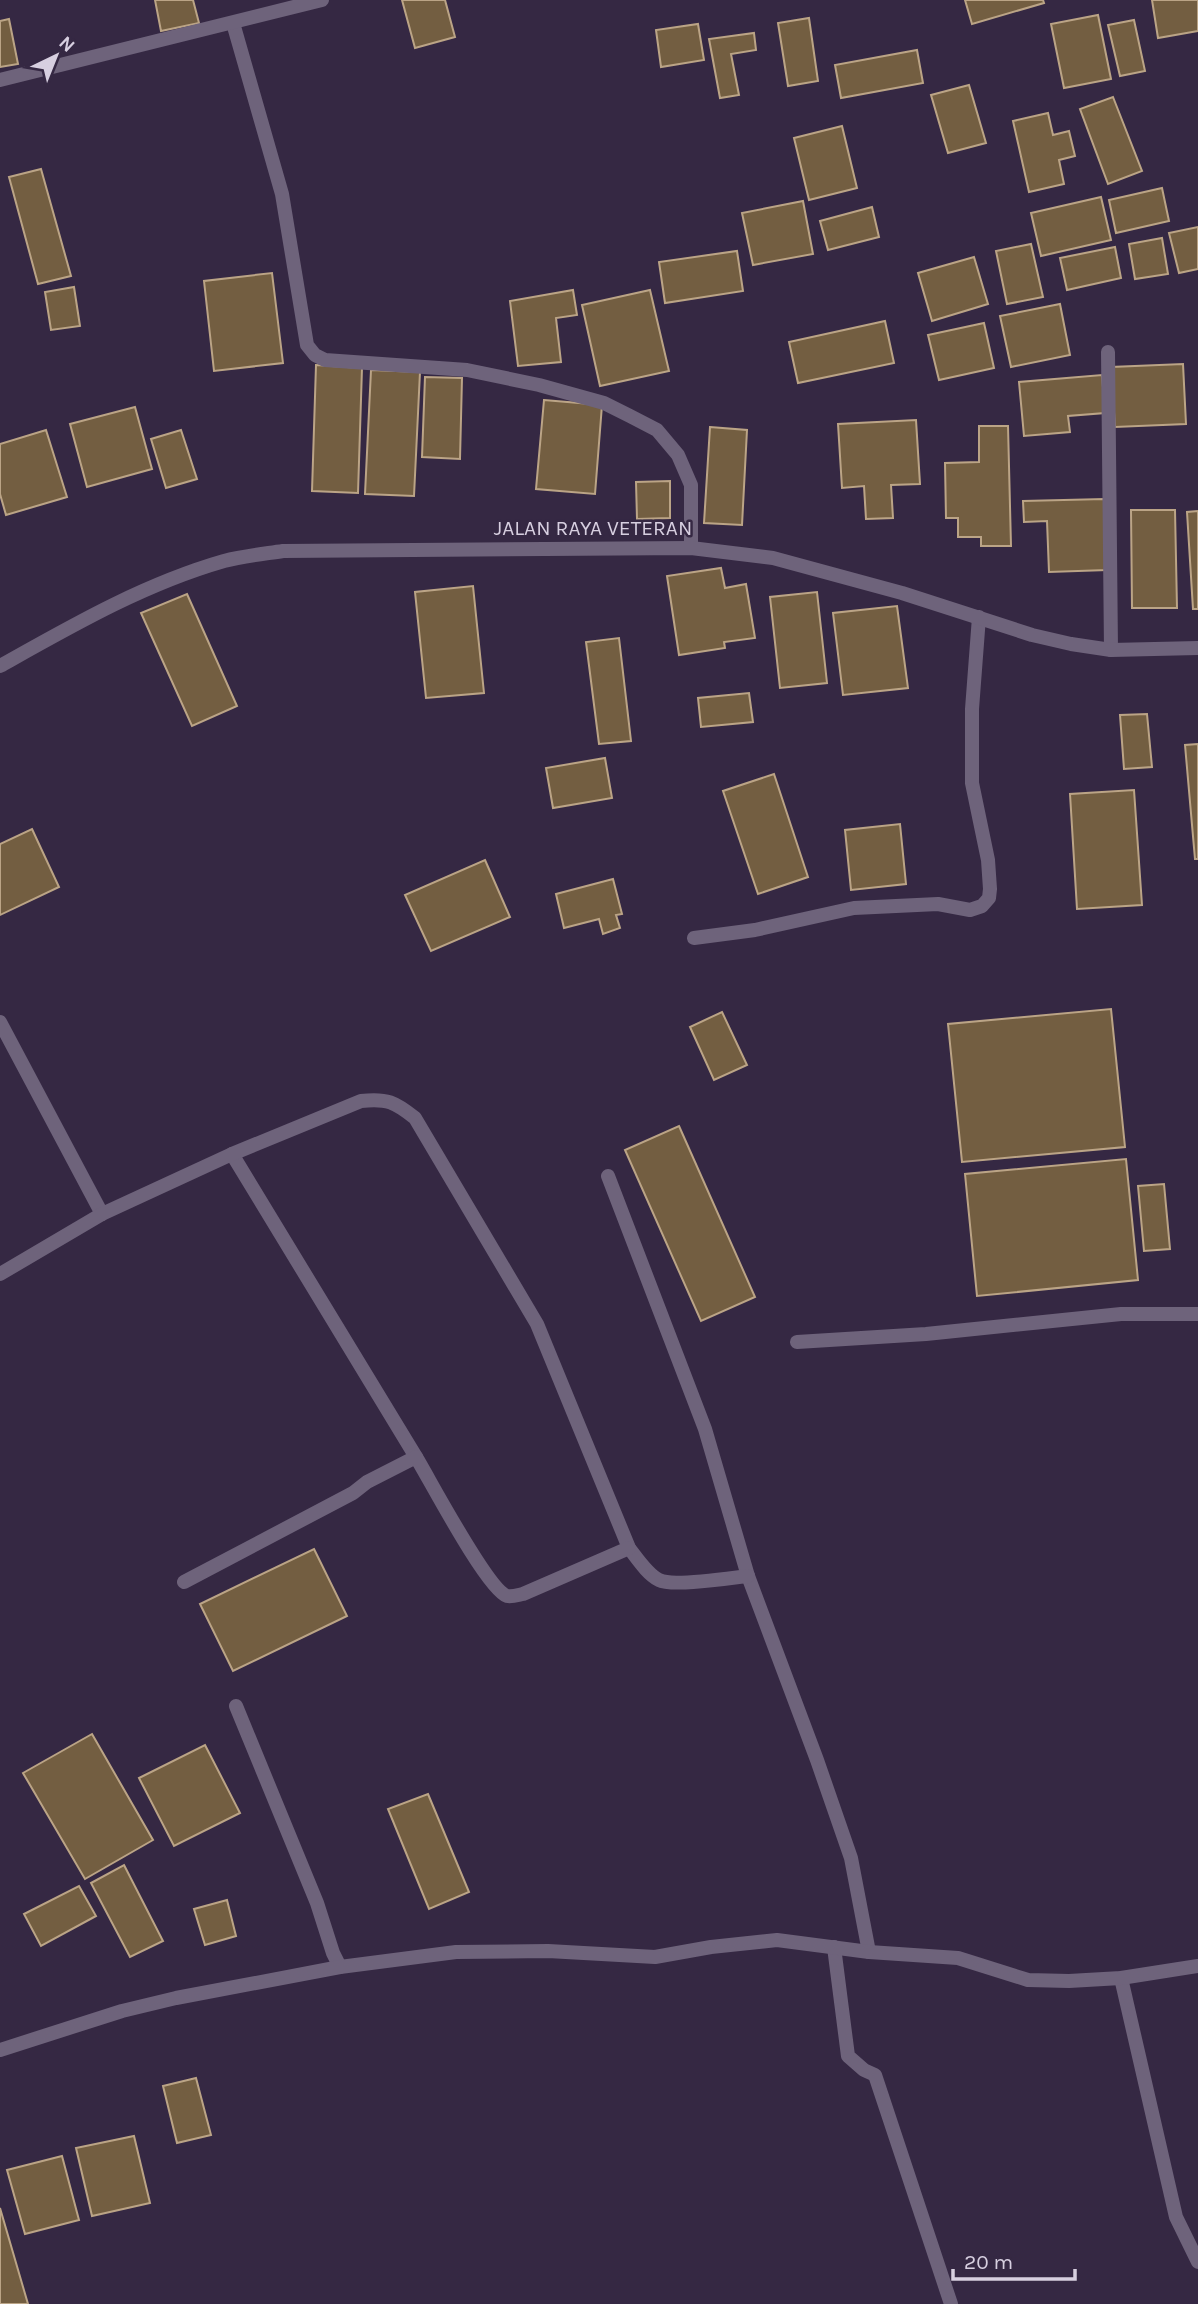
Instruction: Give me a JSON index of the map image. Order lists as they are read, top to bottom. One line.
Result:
{"streets":{"street":["JALAN RAYA VETERAN"]},"scale_bar":"20 m","north":"top right"}
